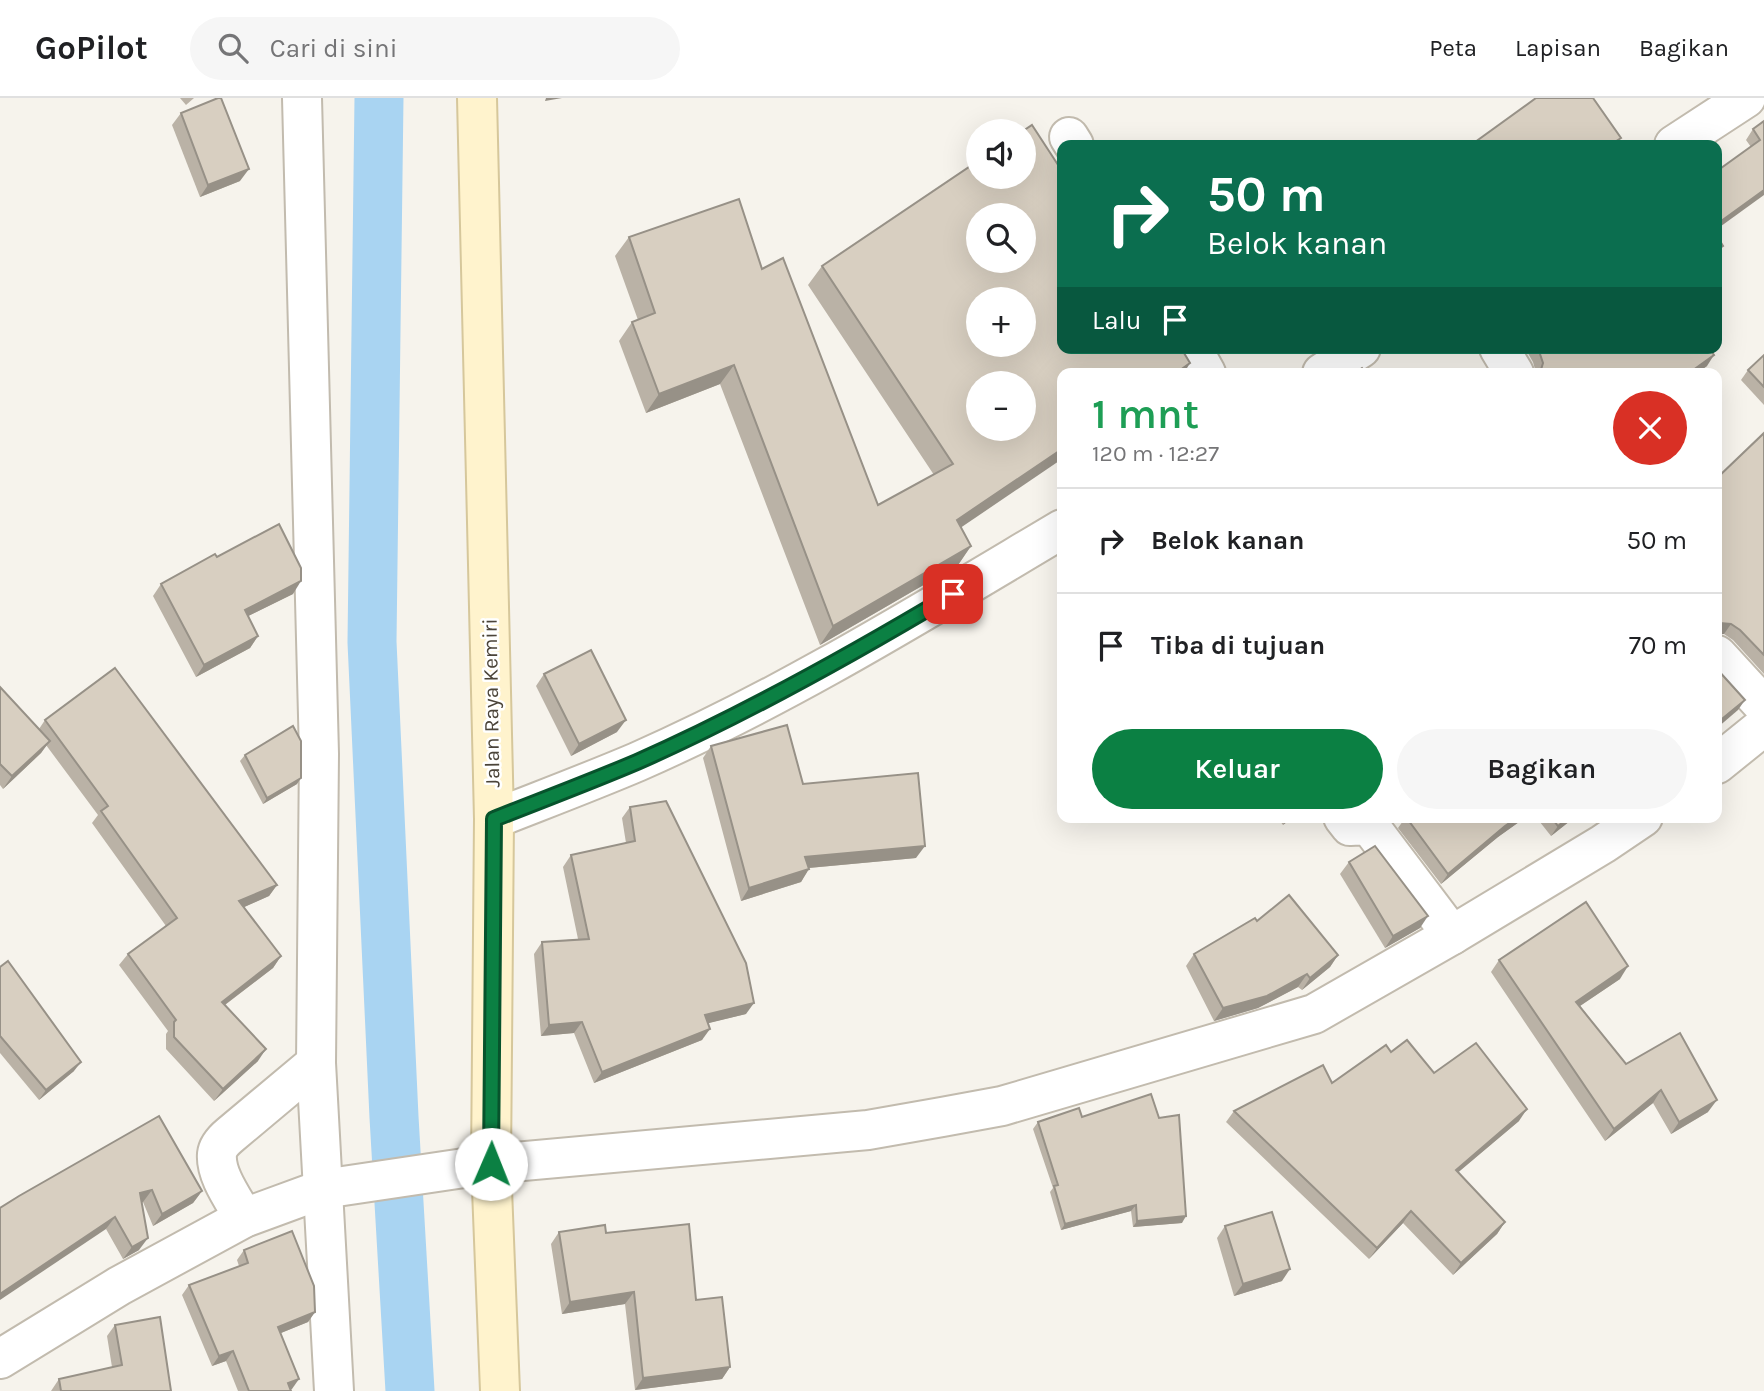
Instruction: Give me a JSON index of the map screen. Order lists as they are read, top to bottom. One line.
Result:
{"streets":{"main road":["Jalan Raya Kemiri"]},"page":{"header":"GoPilot","search":"Cari di sini","nav":["Peta","Lapisan","Bagikan"],"map_buttons":["+","−"],"turn":["50 m","Belok kanan"],"then":"Lalu","heading":["1 mnt","120 m · 12:27"],"list":[{"name":"Belok kanan","value":"50 m"},{"name":"Tiba di tujuan","value":"70 m"}],"buttons":["Keluar","Bagikan"]}}
